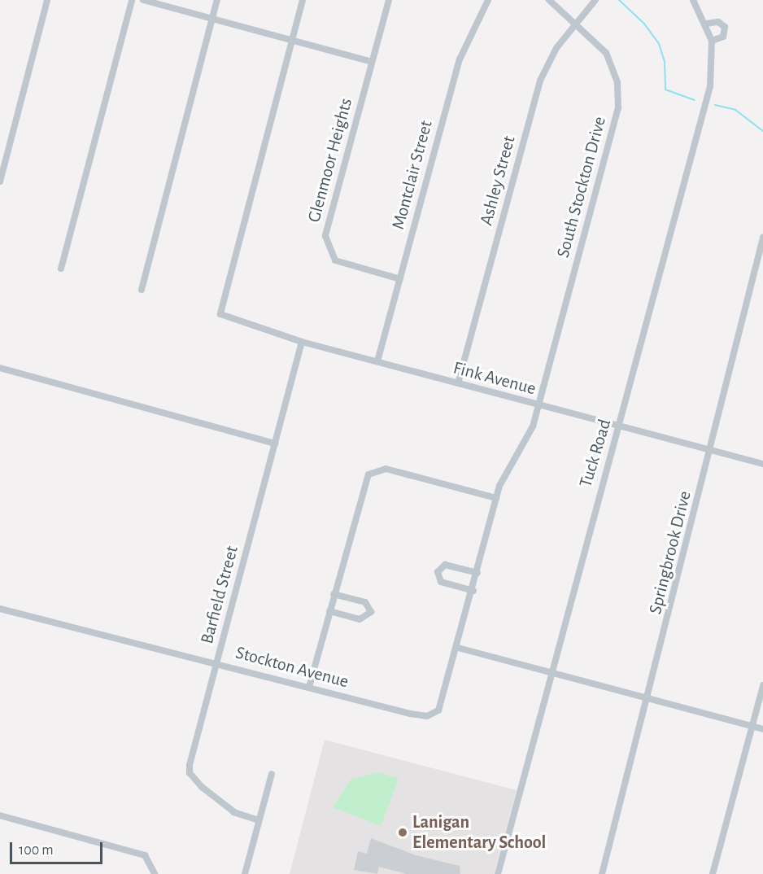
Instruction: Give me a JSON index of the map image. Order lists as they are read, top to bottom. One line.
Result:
{"streets":{"street":["Glenmoor Heights","Montclair Street","Ashley Street","South Stockton Drive","Fink Avenue","Tuck Road","Springbrook Drive","Barfield Street","Stockton Avenue"]},"crossings":[["Glenmoor Heights","Montclair Street"],["Montclair Street","Fink Avenue"],["Ashley Street","South Stockton Drive"],["Ashley Street","Fink Avenue"],["South Stockton Drive","Fink Avenue"],["South Stockton Drive","Stockton Avenue"],["Fink Avenue","Tuck Road"],["Fink Avenue","Springbrook Drive"],["Fink Avenue","Barfield Street"],["Barfield Street","Stockton Avenue"]],"places":["Lanigan Elementary School"],"scale_bar":"100 m"}
